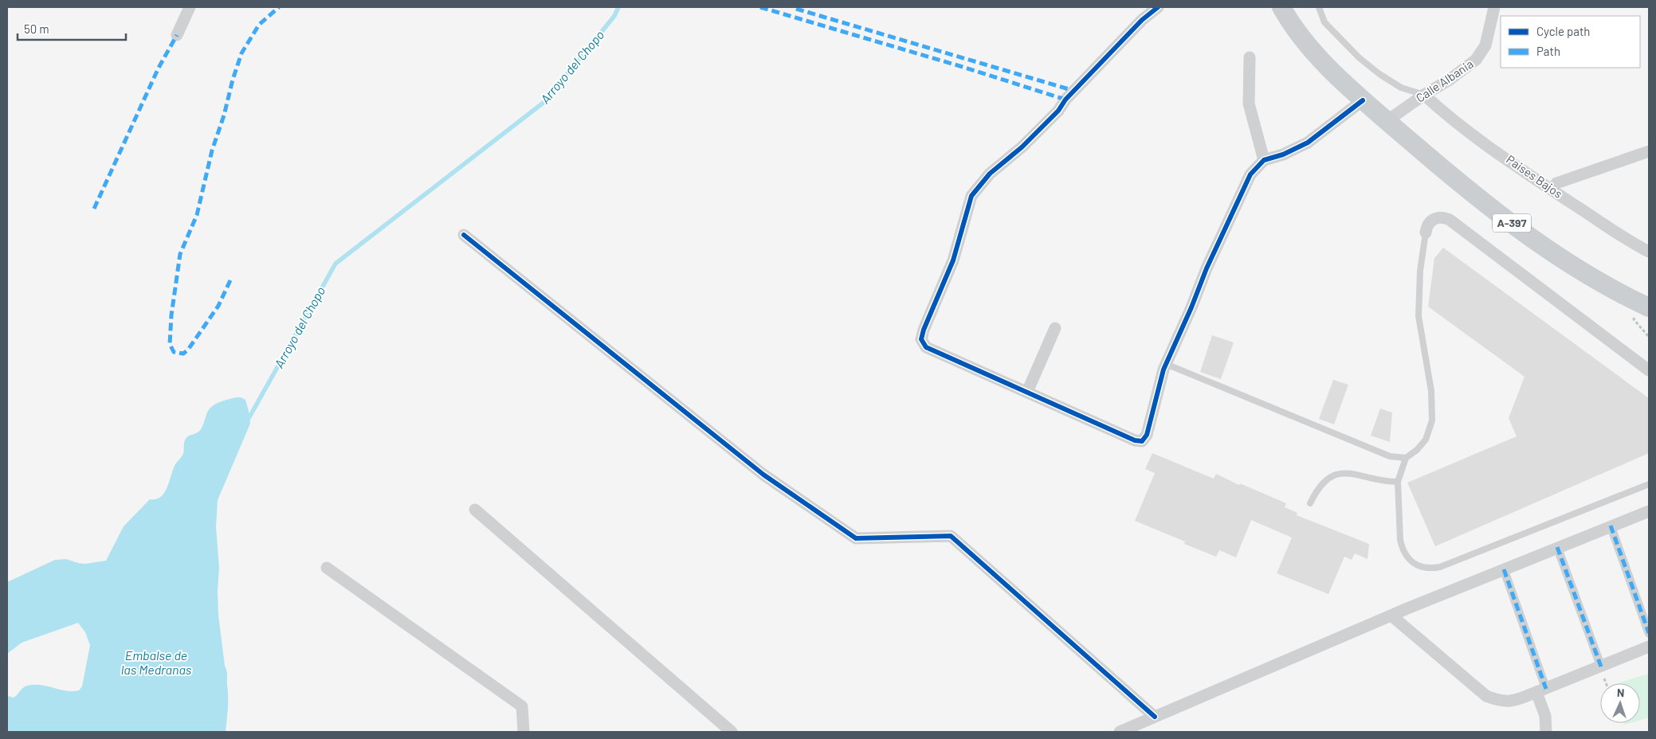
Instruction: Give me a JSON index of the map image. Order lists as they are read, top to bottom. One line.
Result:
{"streets":{"main road":["A-397"],"street":["Calle Albania","Paises Bajos"]},"crossings":[["Calle Albania","Paises Bajos"],["Calle Albania","A-397"]],"water":["Arroyo del Chopo","Embalse de las Medranas"],"legend":["Cycle path","Path"],"scale_bar":"50 m","north":"top"}
